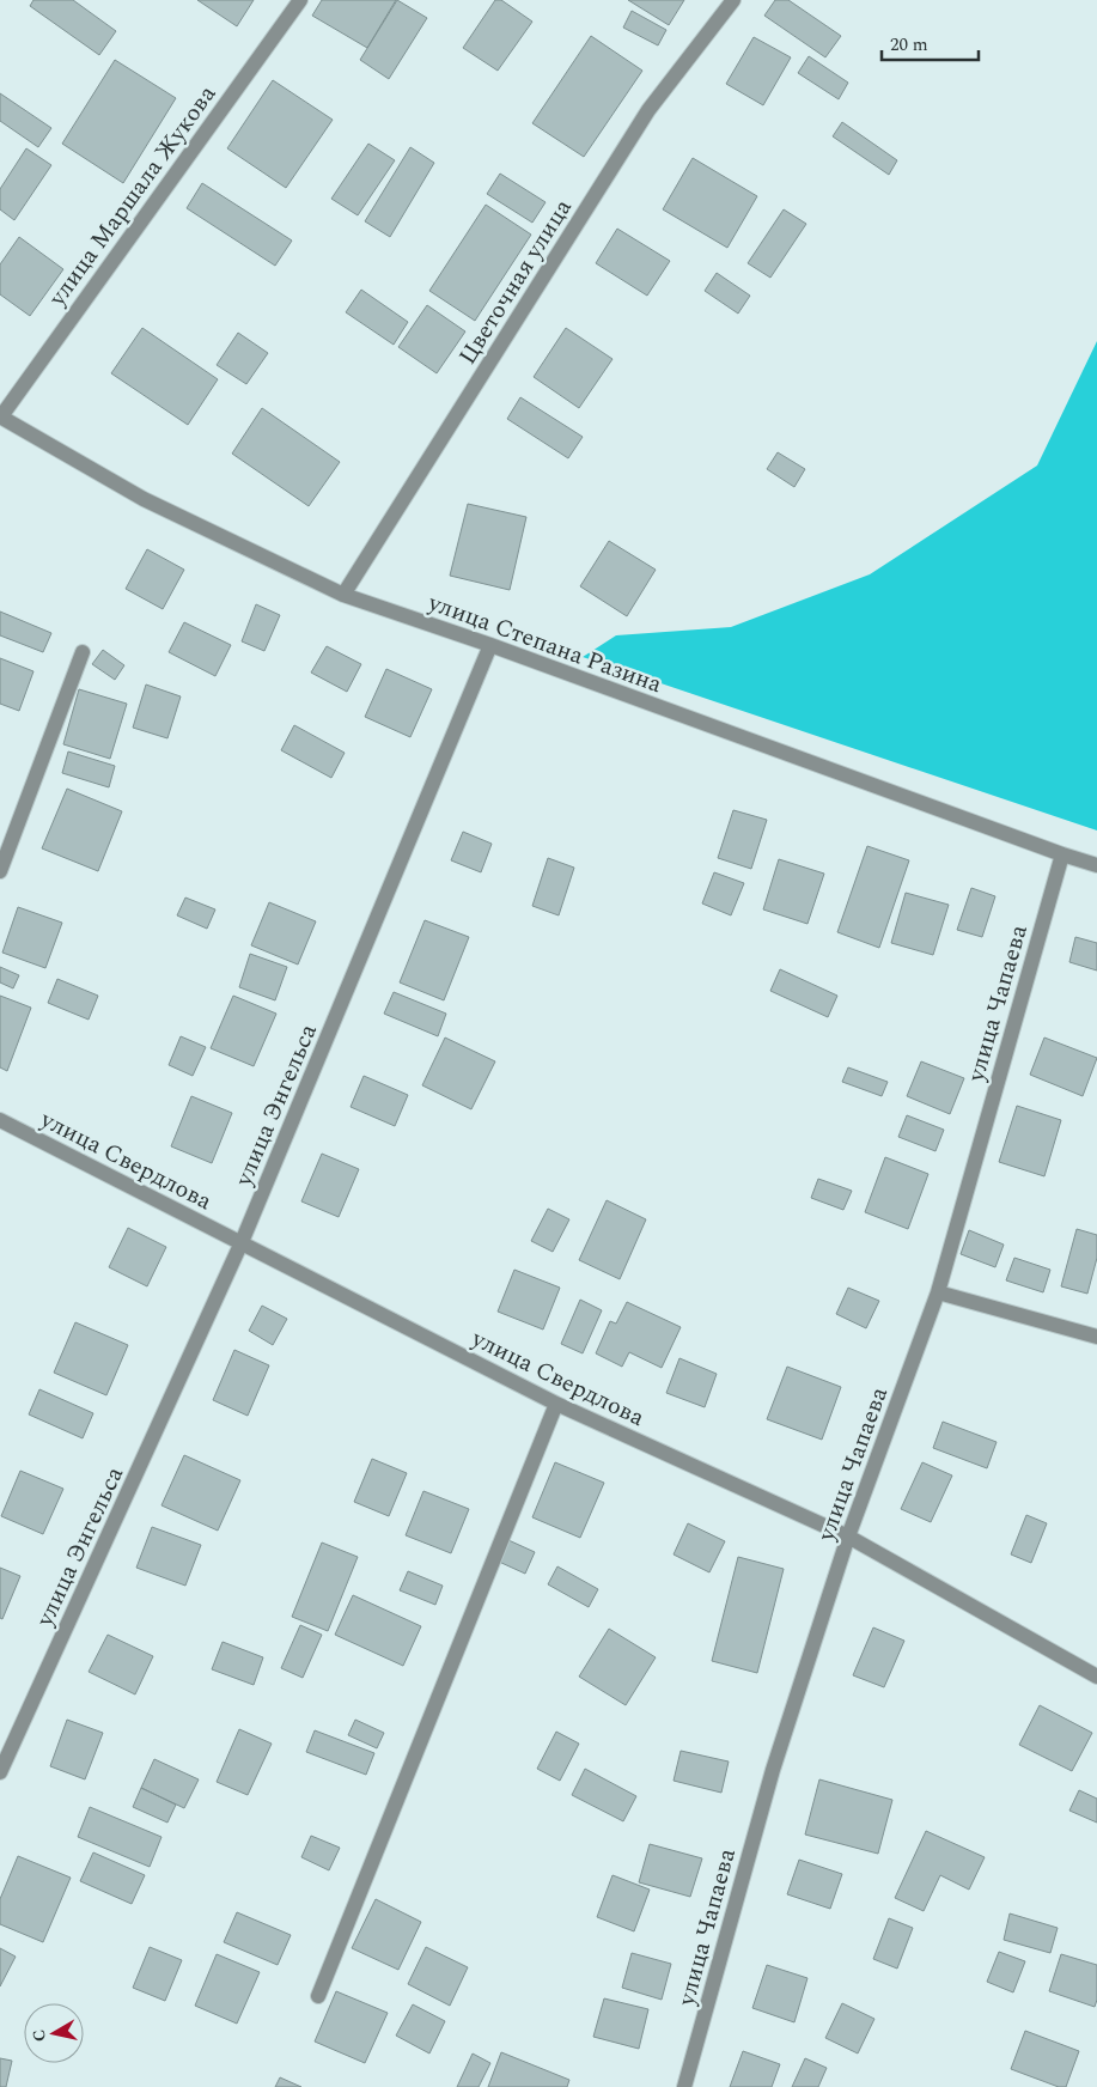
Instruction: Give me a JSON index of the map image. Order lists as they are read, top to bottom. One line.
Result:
{"streets":{"street":["улица Маршала Жукова","Цветочная улица","улица Степана Разина","улица Чапаева","улица Энгельса","улица Свердлова"]},"crossings":[["улица Маршала Жукова","улица Степана Разина"],["Цветочная улица","улица Степана Разина"],["улица Степана Разина","улица Чапаева"],["улица Степана Разина","улица Энгельса"],["улица Чапаева","улица Свердлова"],["улица Энгельса","улица Свердлова"]],"scale_bar":"20 m","north":"left"}
